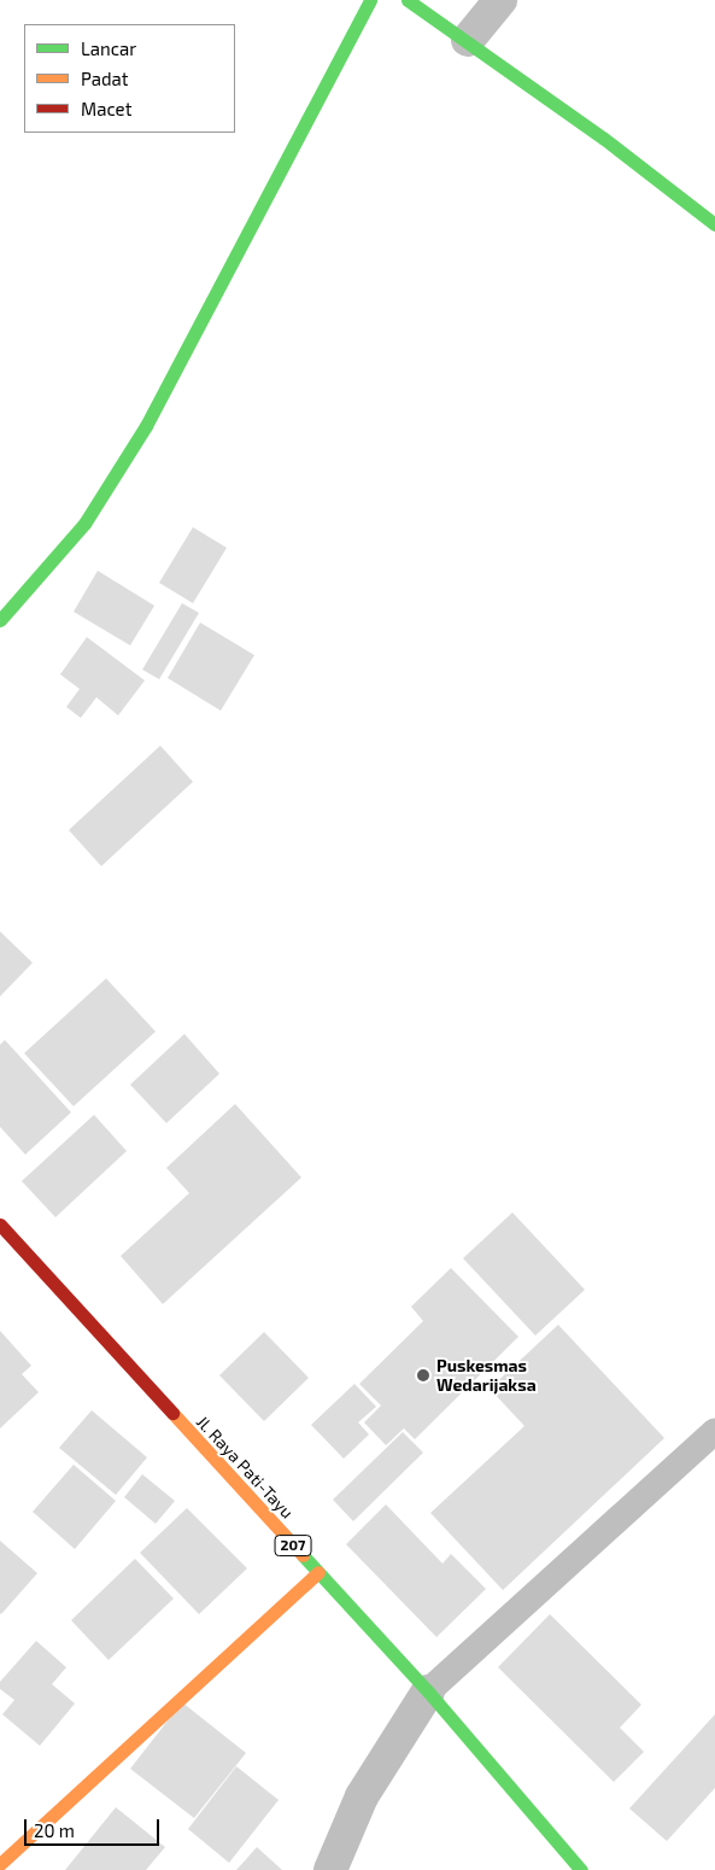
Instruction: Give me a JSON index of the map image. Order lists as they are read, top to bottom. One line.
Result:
{"streets":{"street":["Jl. Raya Pati-Tayu","207"]},"places":["Puskesmas Wedarijaksa"],"legend":["Lancar","Padat","Macet"],"scale_bar":"20 m"}
